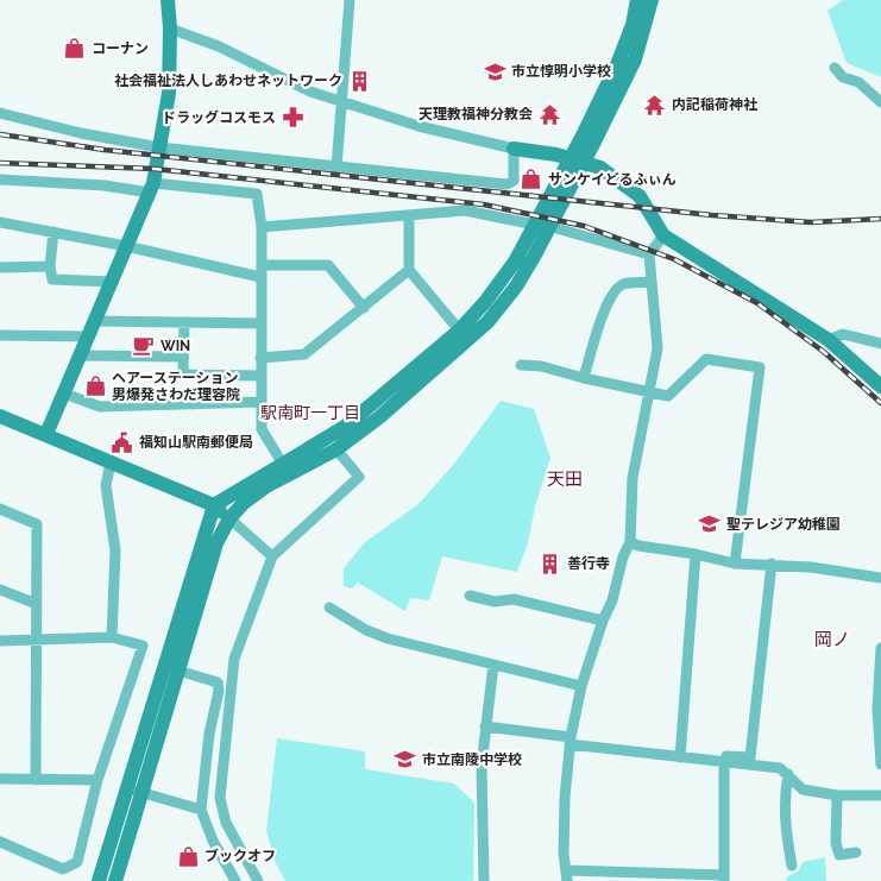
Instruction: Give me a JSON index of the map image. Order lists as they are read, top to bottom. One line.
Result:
{"districts":["駅南町一丁目","天田","岡ノ"],"places":{"shop":["コーナン","サンケイどるふぃん","ヘアーステーション 男爆発さわだ理容院","ブックオフ"],"school or university":["市立惇明小学校","聖テレジア幼稚園","市立南陵中学校"],"building":["社会福祉法人しあわせネットワーク","善行寺"],"temple":["内記稲荷神社","天理教福神分教会"],"pharmacy":["ドラッグコスモス"],"cafe":["WIN"],"public building":["福知山駅南郵便局"]}}
